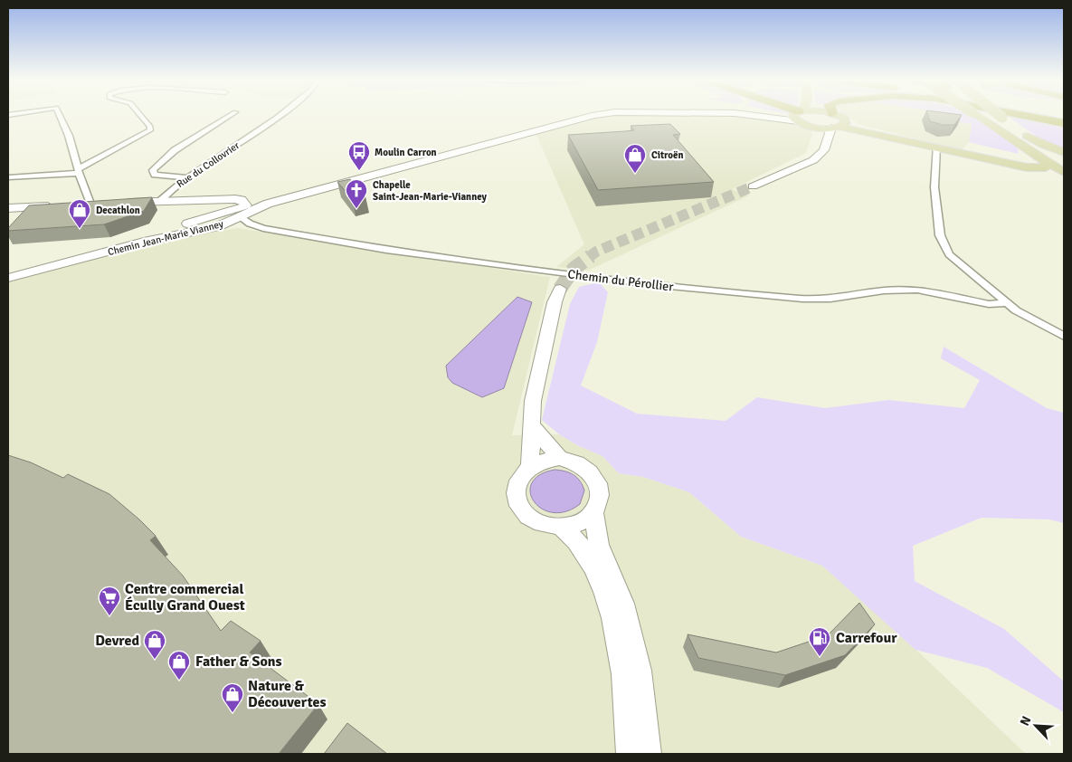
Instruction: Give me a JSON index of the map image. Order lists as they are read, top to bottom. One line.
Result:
{"streets":{"street":["Rue du Collovrier","Chemin Jean-Marie Vianney","Chemin du Pérollier"]},"crossings":[["Chemin Jean-Marie Vianney","Chemin du Pérollier"]],"places":{"bus stop":["Moulin Carron"],"shop":["Citroën","Decathlon","Devred","Father & Sons","Nature & Découvertes"],"church":["Chapelle Saint-Jean-Marie-Vianney"],"supermarket":["Centre commercial Écully Grand Ouest"],"fuel station":["Carrefour"]},"north":"top left"}
